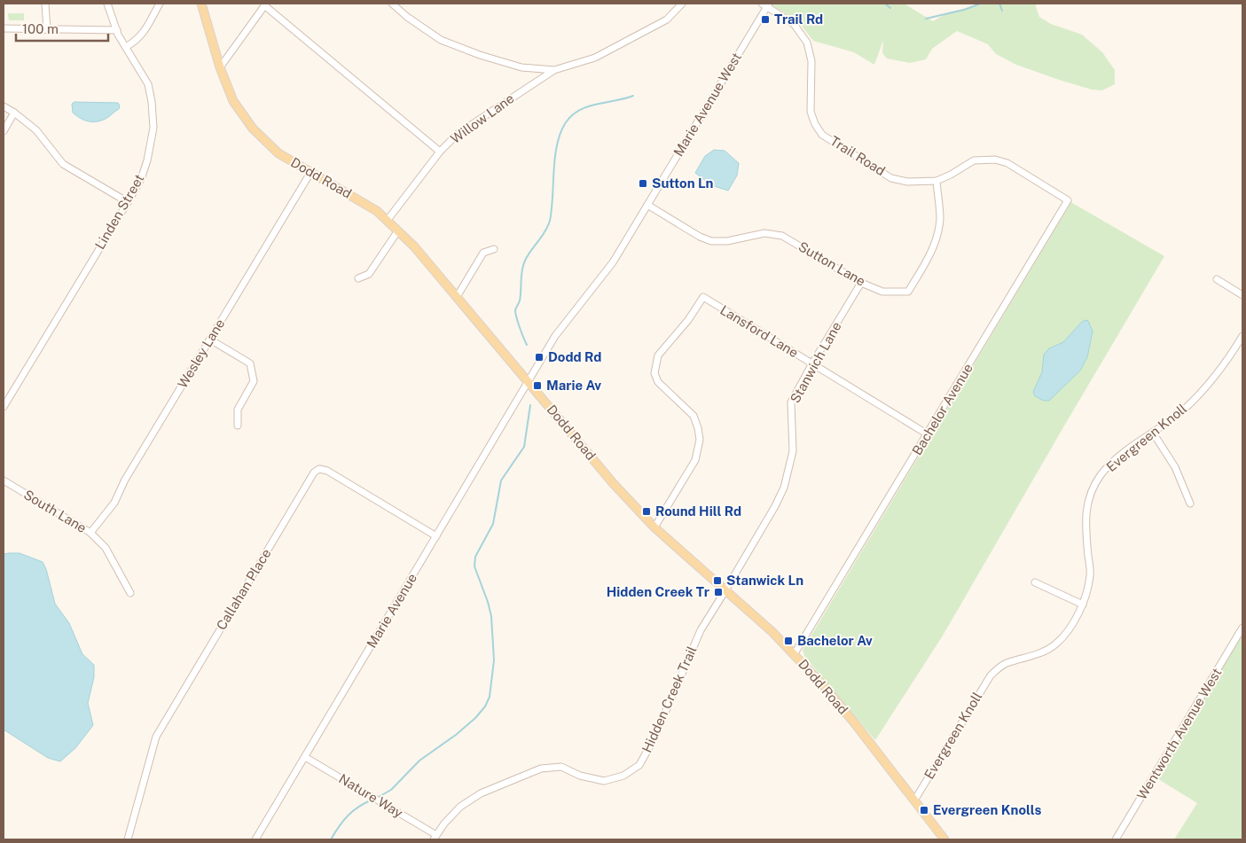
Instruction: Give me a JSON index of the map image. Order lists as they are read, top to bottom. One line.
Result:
{"streets":{"main road":["Dodd Road"],"street":["Marie Avenue West","Willow Lane","Trail Road","Linden Street","Sutton Lane","Lansford Lane","Wesley Lane","Stanwich Lane","Bachelor Avenue","Evergreen Knoll","South Lane","Callahan Place","Marie Avenue","Hidden Creek Trail","Wentworth Avenue West","Nature Way"]},"crossings":[["Marie Avenue West","Trail Road"],["Marie Avenue West","Dodd Road"],["Marie Avenue West","Sutton Lane"],["Marie Avenue West","Marie Avenue"],["Willow Lane","Dodd Road"],["Trail Road","Sutton Lane"],["Trail Road","Bachelor Avenue"],["Dodd Road","Lansford Lane"],["Dodd Road","Wesley Lane"],["Dodd Road","Stanwich Lane"],["Dodd Road","Bachelor Avenue"],["Dodd Road","Evergreen Knoll"],["Dodd Road","Marie Avenue"],["Dodd Road","Hidden Creek Trail"],["Sutton Lane","Stanwich Lane"],["Lansford Lane","Stanwich Lane"],["Lansford Lane","Bachelor Avenue"],["Wesley Lane","South Lane"],["Stanwich Lane","Hidden Creek Trail"],["Callahan Place","Marie Avenue"],["Marie Avenue","Nature Way"],["Hidden Creek Trail","Nature Way"]],"places":{"transit":["Trail Rd","Sutton Ln","Dodd Rd","Marie Av","Round Hill Rd","Stanwick Ln","Hidden Creek Tr","Bachelor Av","Evergreen Knolls"]},"scale_bar":"100 m"}
